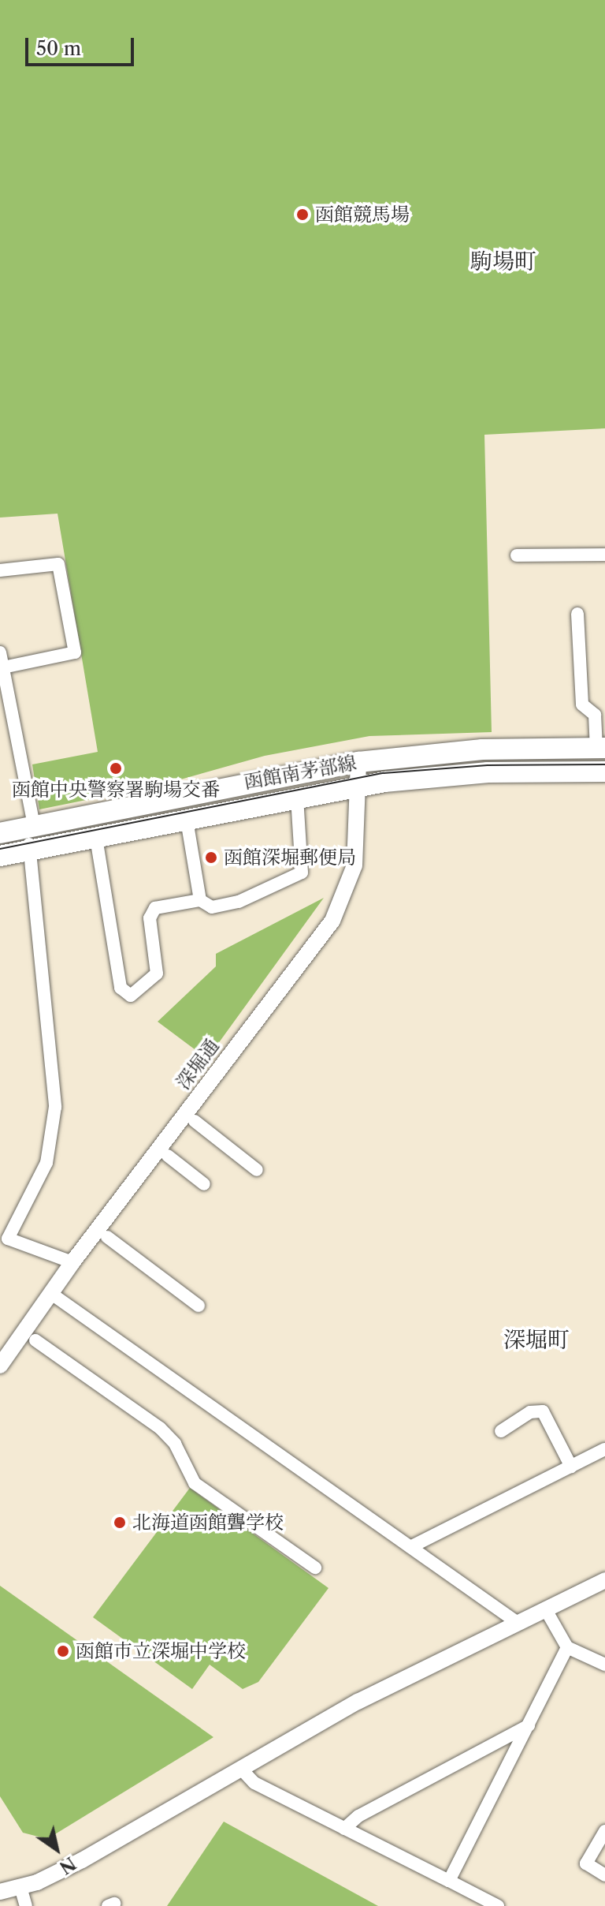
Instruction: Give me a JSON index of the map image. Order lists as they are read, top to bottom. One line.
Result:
{"streets":{"main road":["函館南茅部線"],"street":["深堀通"]},"crossings":[["函館南茅部線","深堀通"]],"districts":["駒場町","深堀町"],"places":["函館競馬場","函館中央警察署駒場交番","函館深堀郵便局","北海道函館聾学校","函館市立深堀中学校"],"scale_bar":"50 m","north":"bottom right"}
